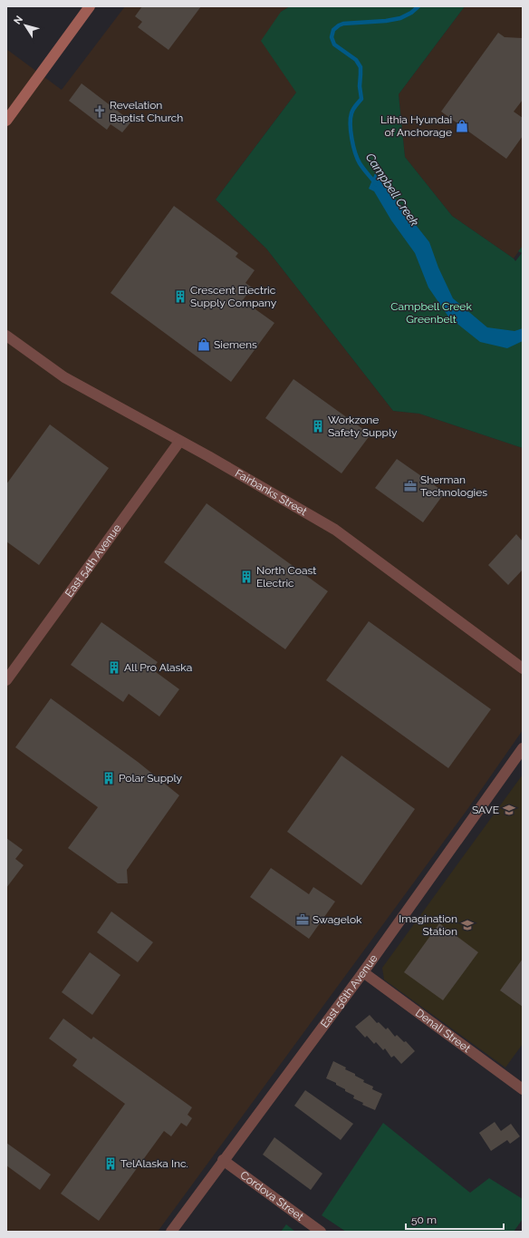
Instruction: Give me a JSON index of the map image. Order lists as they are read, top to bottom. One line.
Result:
{"streets":{"street":["Fairbanks Street","East 54th Avenue","East 56th Avenue","Denali Street","Cordova Street"]},"crossings":[["Fairbanks Street","East 54th Avenue"],["East 56th Avenue","Denali Street"],["East 56th Avenue","Cordova Street"]],"water":["Campbell Creek"],"parks":["Campbell Creek Greenbelt"],"places":{"church":["Revelation Baptist Church"],"shop":["Lithia Hyundai of Anchorage","Siemens"],"building":["Crescent Electric Supply Company","Workzone Safety Supply","North Coast Electric","All Pro Alaska","Polar Supply","TelAlaska Inc."],"office":["Sherman Technologies","Swagelok"],"school or university":["SAVE","Imagination Station"]},"scale_bar":"50 m","north":"top left"}
